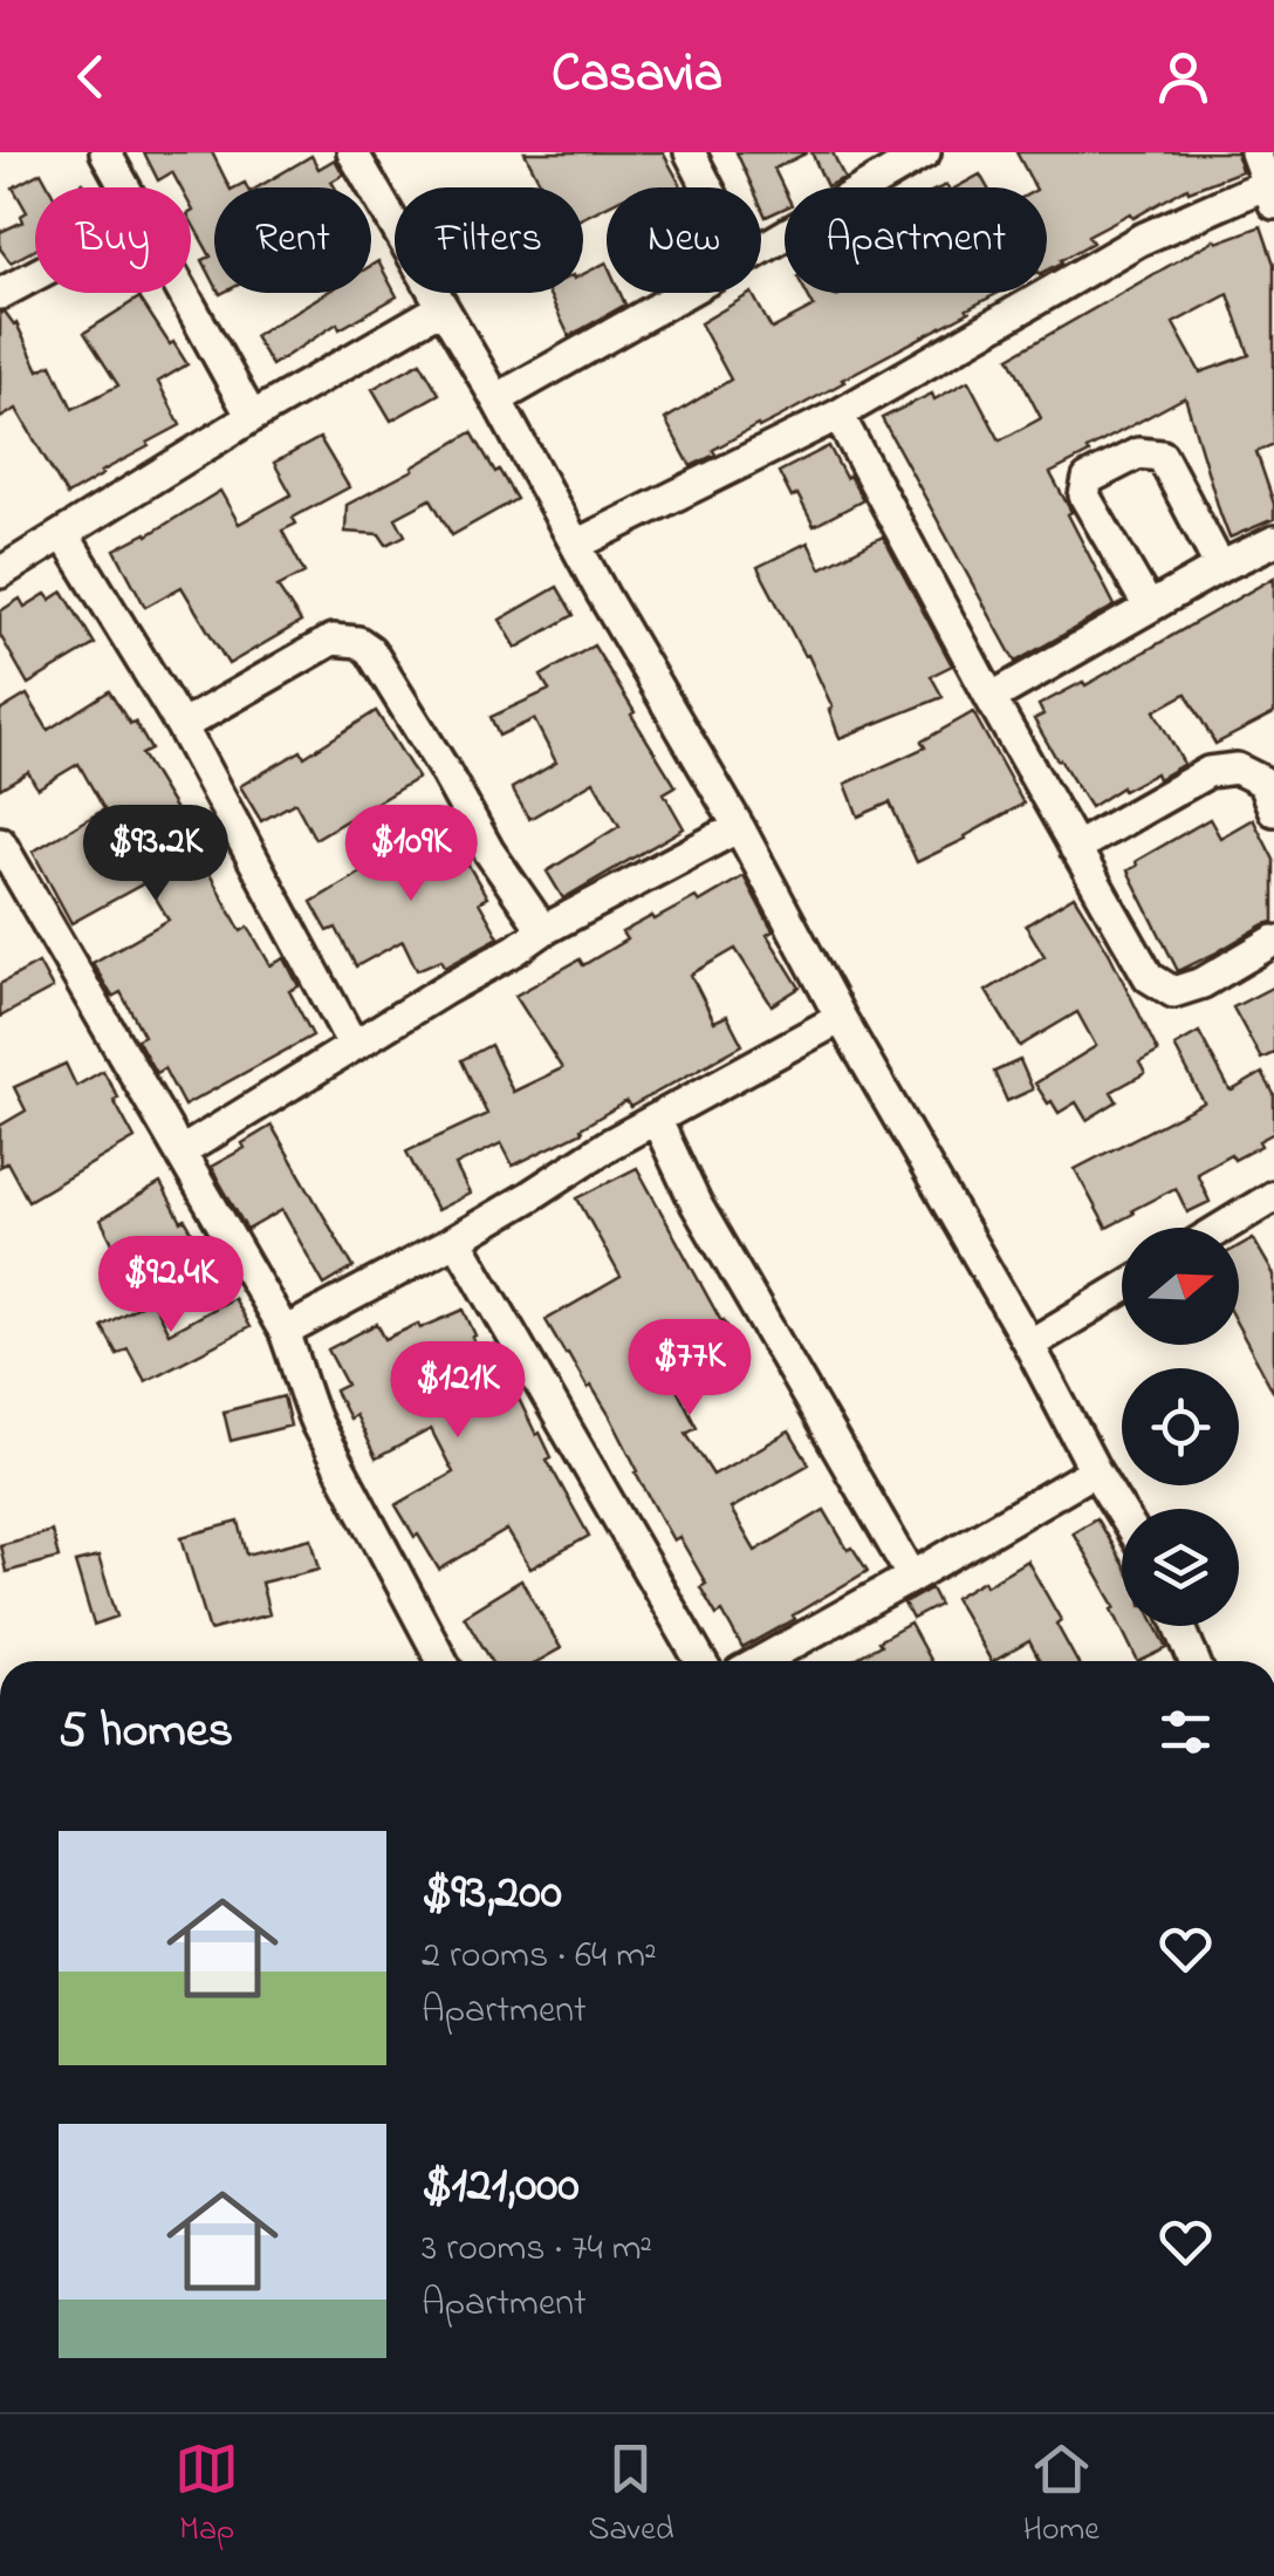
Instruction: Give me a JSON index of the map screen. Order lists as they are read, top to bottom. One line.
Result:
{"north":"right","page":{"header":"Casavia","chip":["Buy","Rent","Filters","New","Apartment"],"price":["$93.2K","$109K","$92.4K","$77K","$121K"],"heading":"5 homes","list":[{"name":"$93,200","note":"2 rooms · 64 m² · Apartment"},{"name":"$121,000","note":"3 rooms · 74 m² · Apartment"}],"tabs":["Map","Saved","Home"]}}
